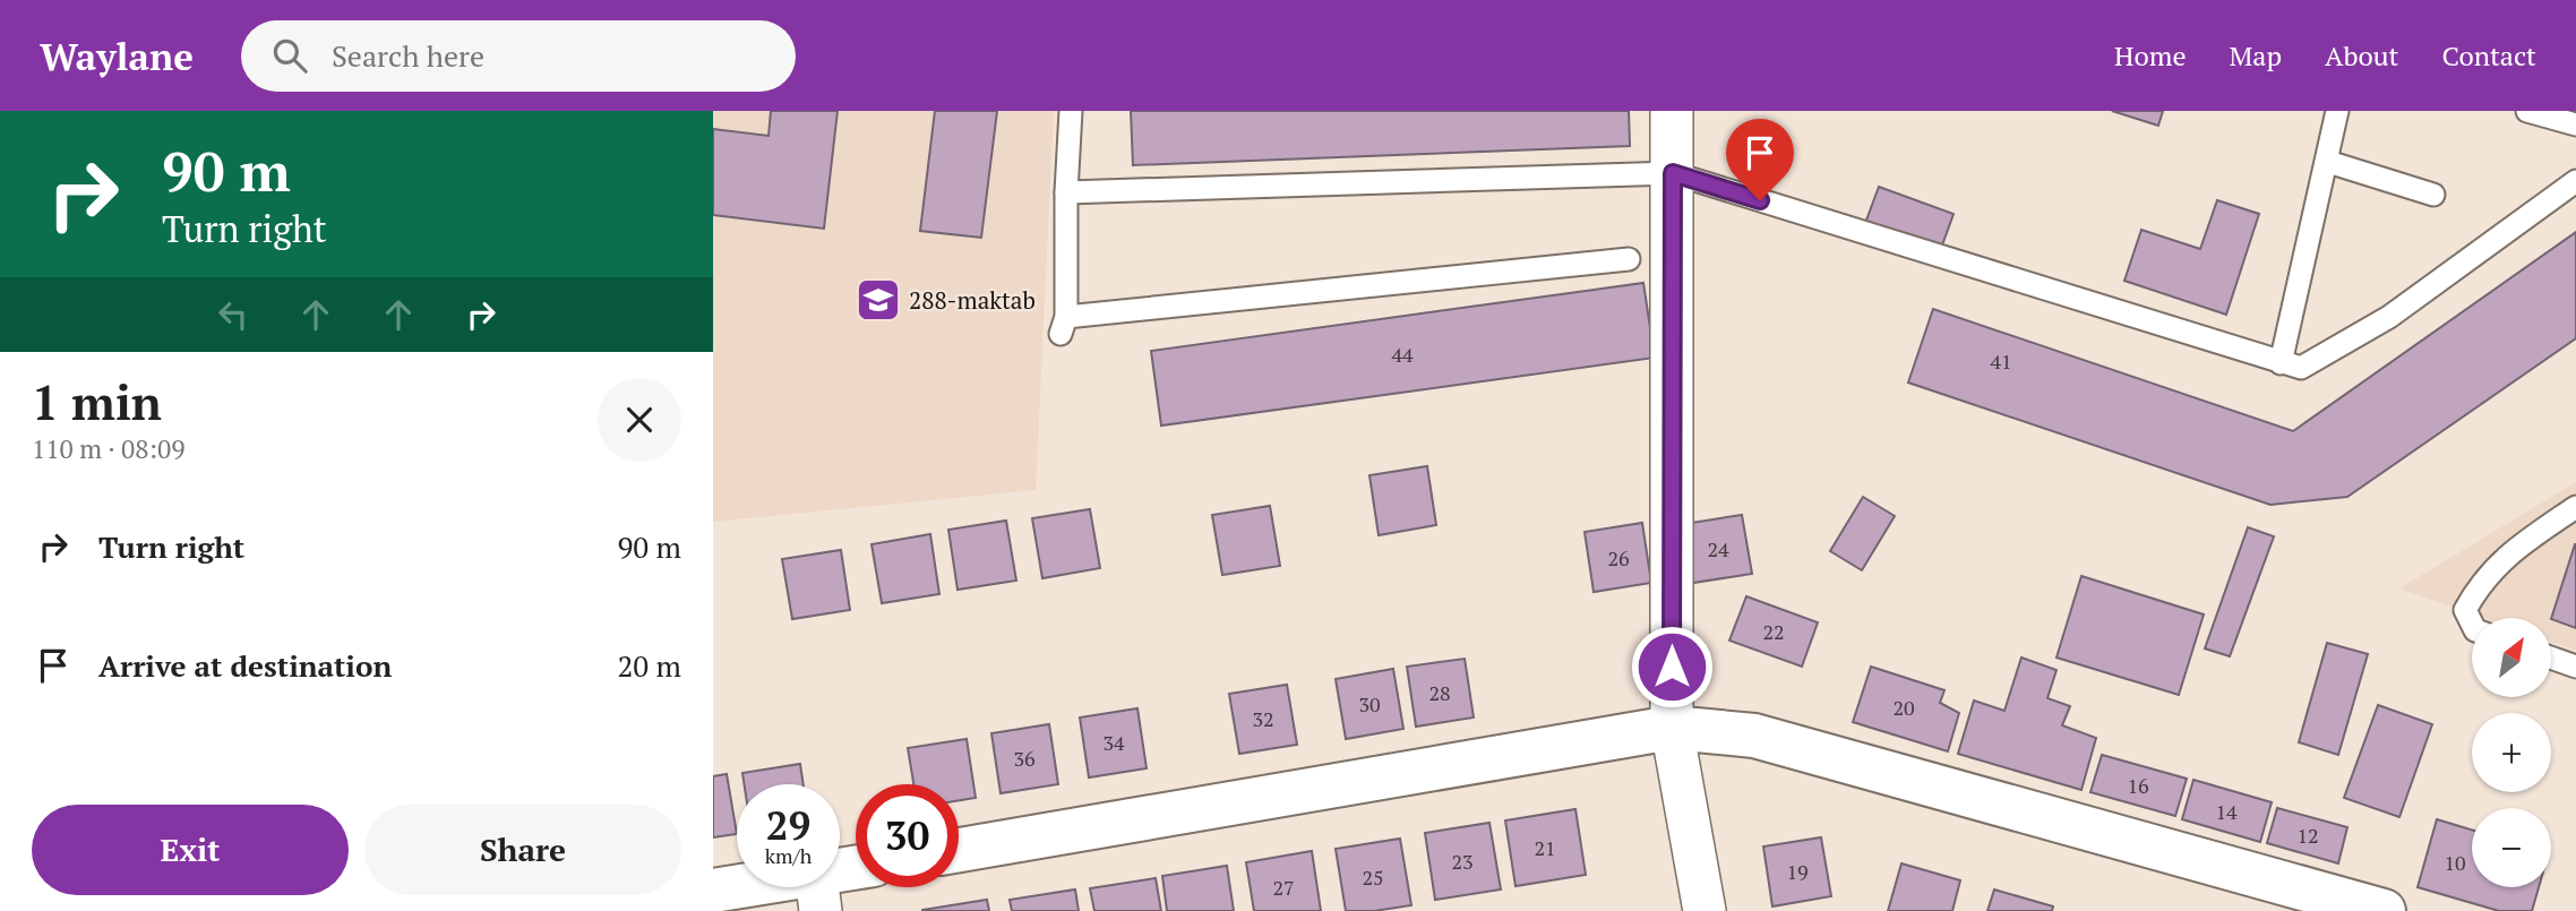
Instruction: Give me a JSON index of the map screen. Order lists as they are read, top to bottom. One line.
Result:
{"places":{"school or university":["288-maktab"]},"house_numbers":["44","41","24","26","22","28","30","20","32","34","36","16","14","12","21","23","10","19","25","27"],"north":"top right","page":{"header":"Waylane","search":"Search here","nav":["Home","Map","About","Contact"],"turn":["90 m","Turn right"],"heading":["1 min","110 m · 08:09"],"list":[{"name":"Turn right","value":"90 m"},{"name":"Arrive at destination","value":"20 m"}],"map_buttons":["+","−"],"speed":"29 km/h","limit":"30","buttons":["Exit","Share"]}}
